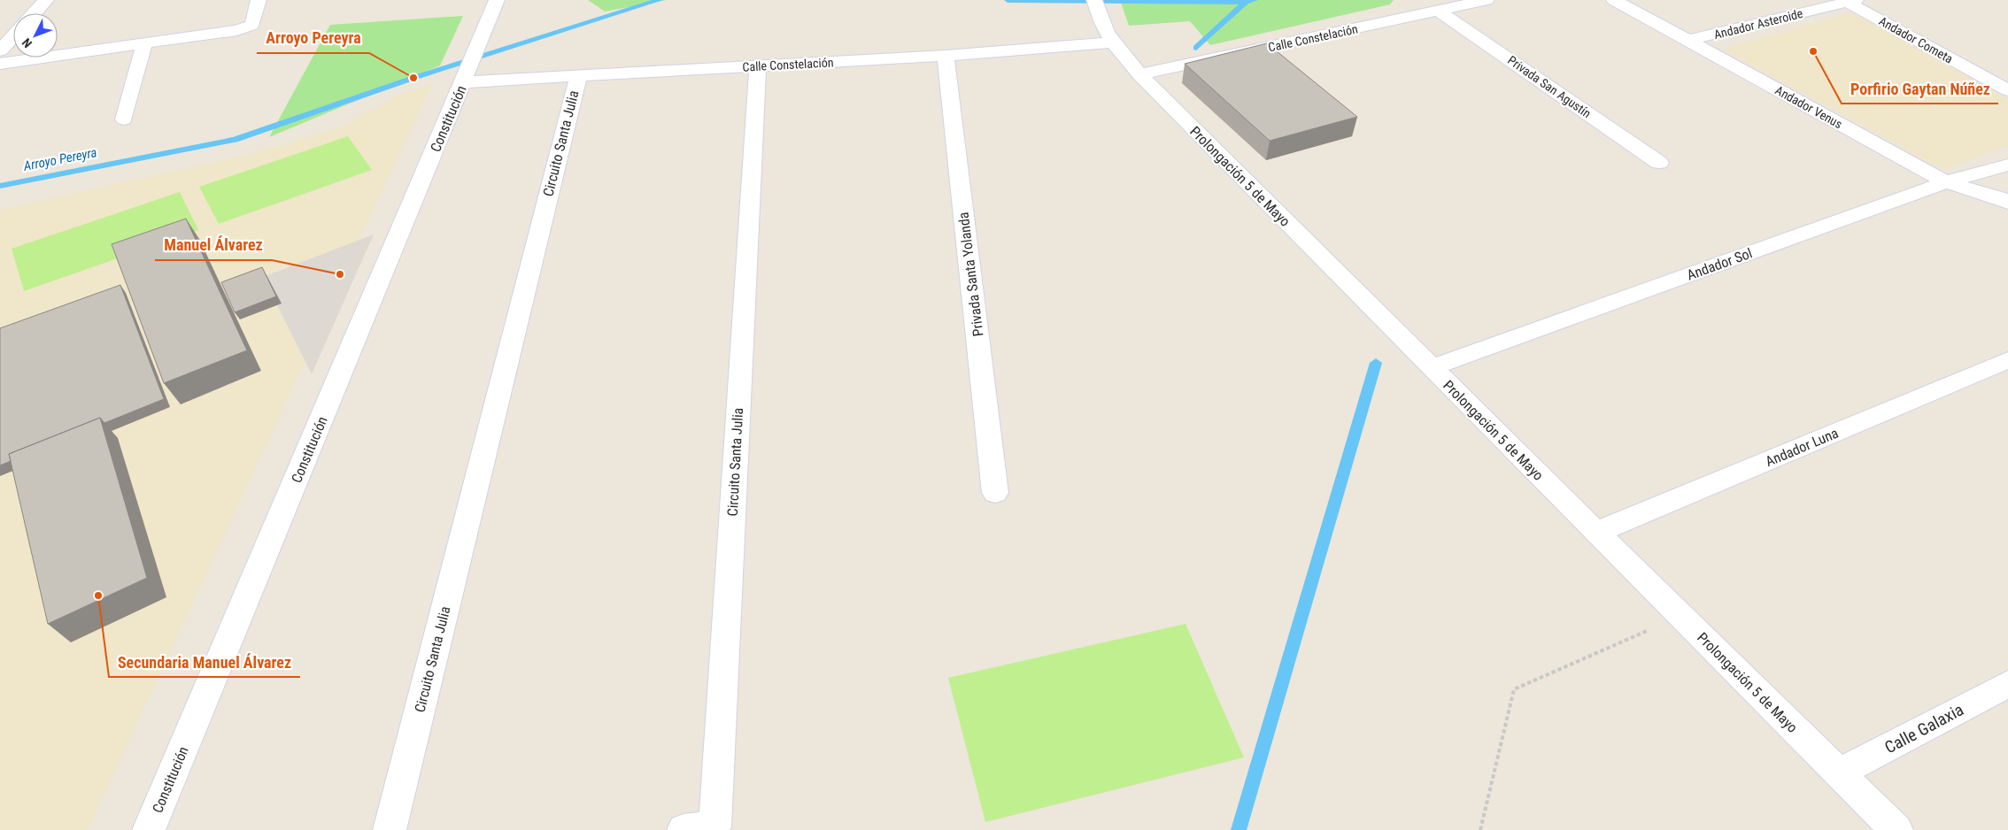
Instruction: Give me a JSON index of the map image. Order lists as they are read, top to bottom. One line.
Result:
{"streets":{"street":["Andador Asteroide","Calle Constelación","Andador Cometa","Privada San Agustín","Andador Venus","Constitución","Circuito Santa Julia","Prolongación 5 de Mayo","Andador Sol","Privada Santa Yolanda","Andador Luna","Calle Galaxia"]},"crossings":[["Andador Asteroide","Andador Cometa"],["Andador Asteroide","Andador Venus"],["Calle Constelación","Privada San Agustín"],["Calle Constelación","Constitución"],["Calle Constelación","Circuito Santa Julia"],["Calle Constelación","Prolongación 5 de Mayo"],["Calle Constelación","Privada Santa Yolanda"],["Andador Venus","Andador Sol"],["Prolongación 5 de Mayo","Andador Sol"],["Prolongación 5 de Mayo","Andador Luna"],["Prolongación 5 de Mayo","Calle Galaxia"]],"water":["Arroyo Pereyra"],"places":["Porfirio Gaytan Núñez","Arroyo Pereyra","Manuel Álvarez","Secundaria Manuel Álvarez"],"north":"bottom left"}
